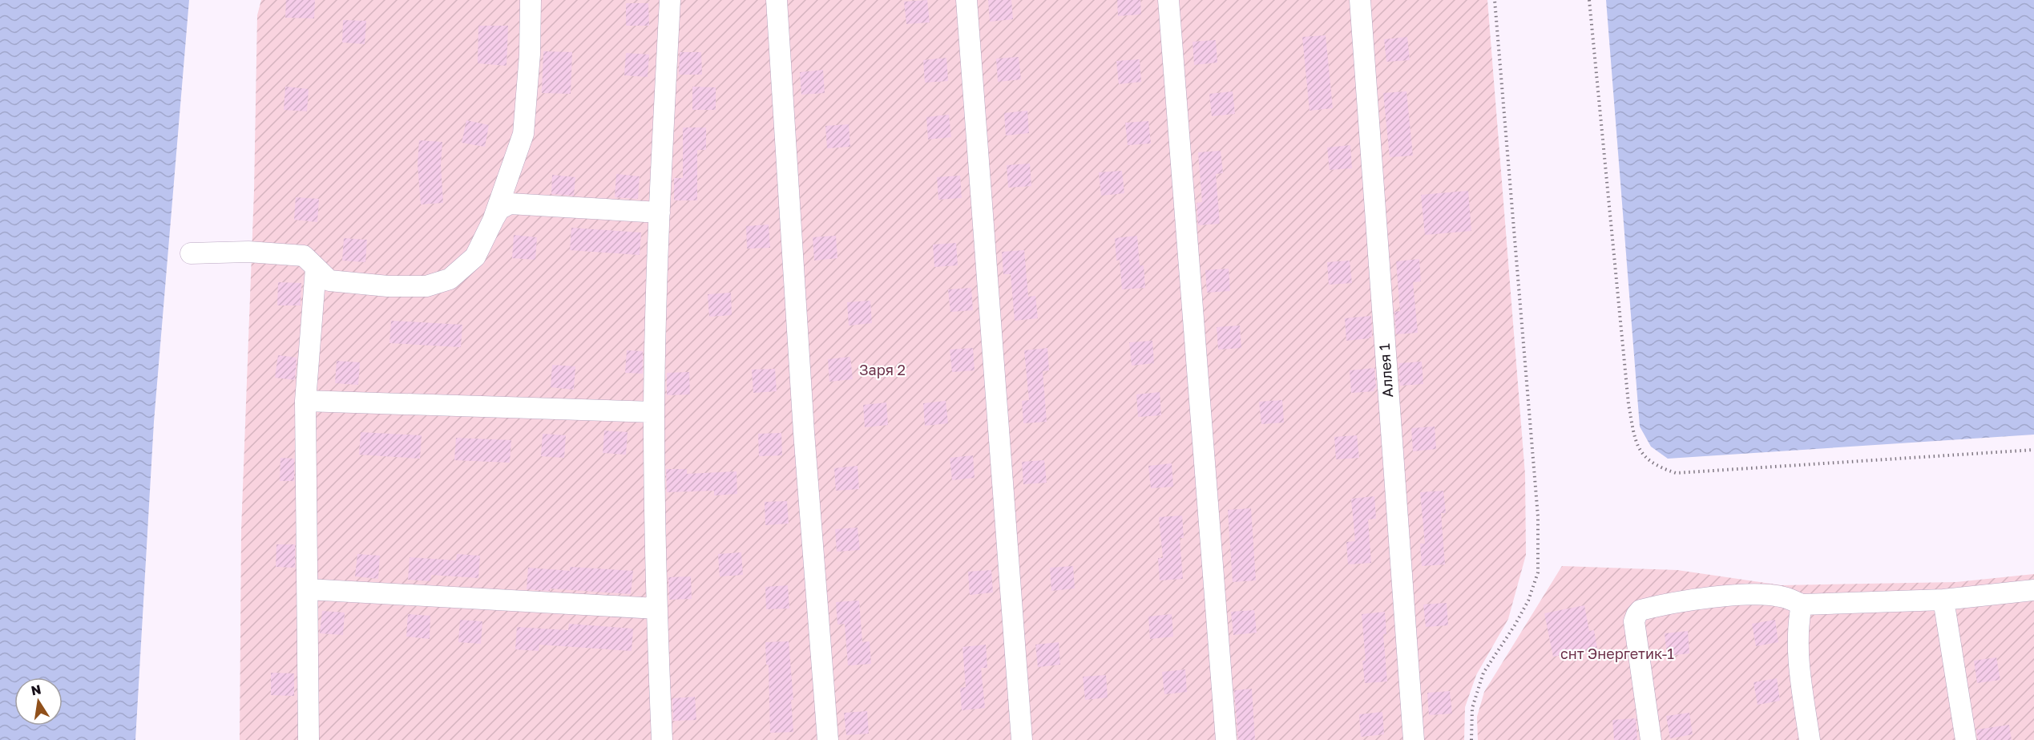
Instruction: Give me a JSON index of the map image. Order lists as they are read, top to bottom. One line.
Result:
{"streets":{"lane":["Аллея 1"]},"parks":["Заря 2","снт Энергетик-1"],"north":"top"}
